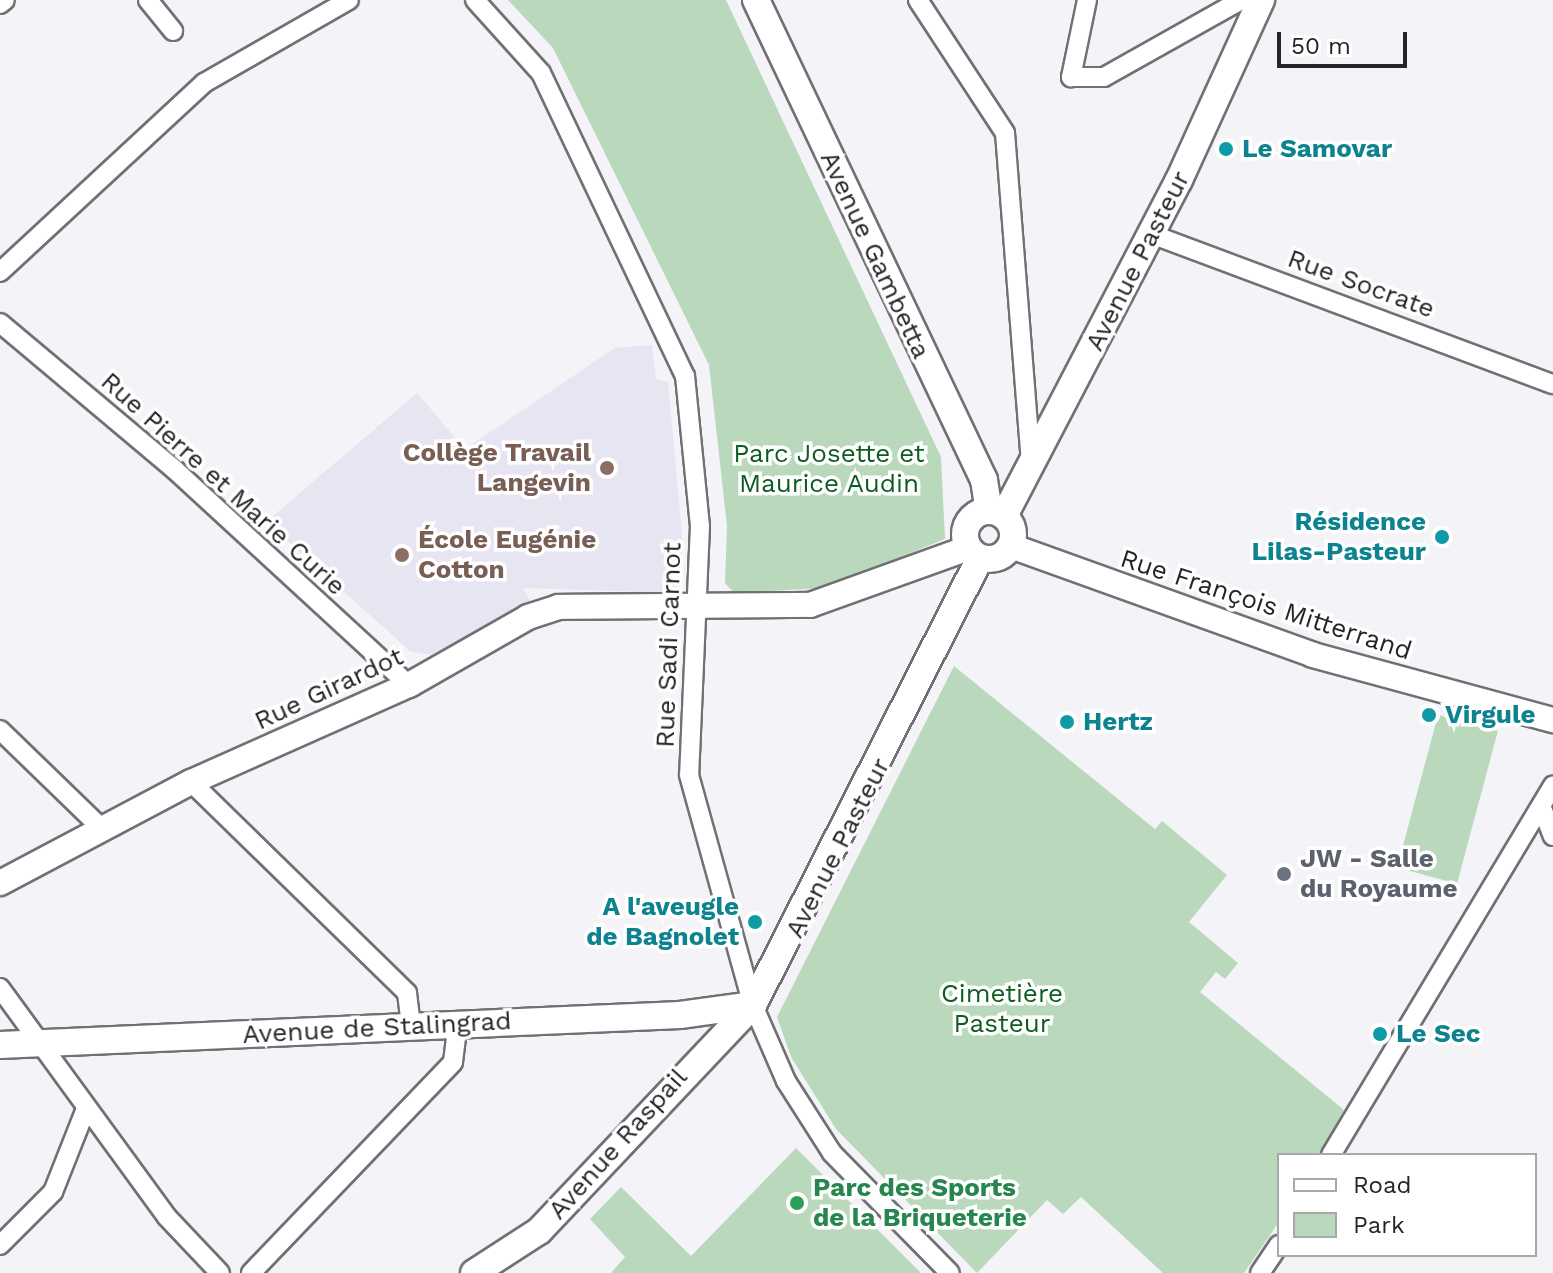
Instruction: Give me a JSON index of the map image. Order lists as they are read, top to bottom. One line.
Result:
{"streets":{"main road":["Avenue Gambetta","Avenue Pasteur","Avenue de Stalingrad","Avenue Raspail"],"street":["Rue Socrate","Rue Pierre et Marie Curie","Rue François Mitterrand","Rue Sadi Carnot","Rue Girardot"]},"crossings":[["Avenue Gambetta","Avenue Pasteur"],["Avenue Gambetta","Rue François Mitterrand"],["Avenue Pasteur","Rue Socrate"],["Avenue Pasteur","Rue Sadi Carnot"],["Avenue Pasteur","Avenue de Stalingrad"],["Avenue Pasteur","Avenue Raspail"],["Rue Pierre et Marie Curie","Rue Girardot"],["Rue Sadi Carnot","Rue Girardot"],["Rue Sadi Carnot","Avenue de Stalingrad"],["Rue Sadi Carnot","Avenue Raspail"],["Avenue de Stalingrad","Avenue Raspail"]],"parks":["Parc Josette et Maurice Audin","Cimetière Pasteur"],"places":["Le Samovar","Collège Travail Langevin","Résidence Lilas-Pasteur","École Eugénie Cotton","Virgule","Hertz","JW - Salle du Royaume","A l'aveugle de Bagnolet","Le Sec","Parc des Sports de la Briqueterie"],"legend":["Road","Park"],"scale_bar":"50 m"}
